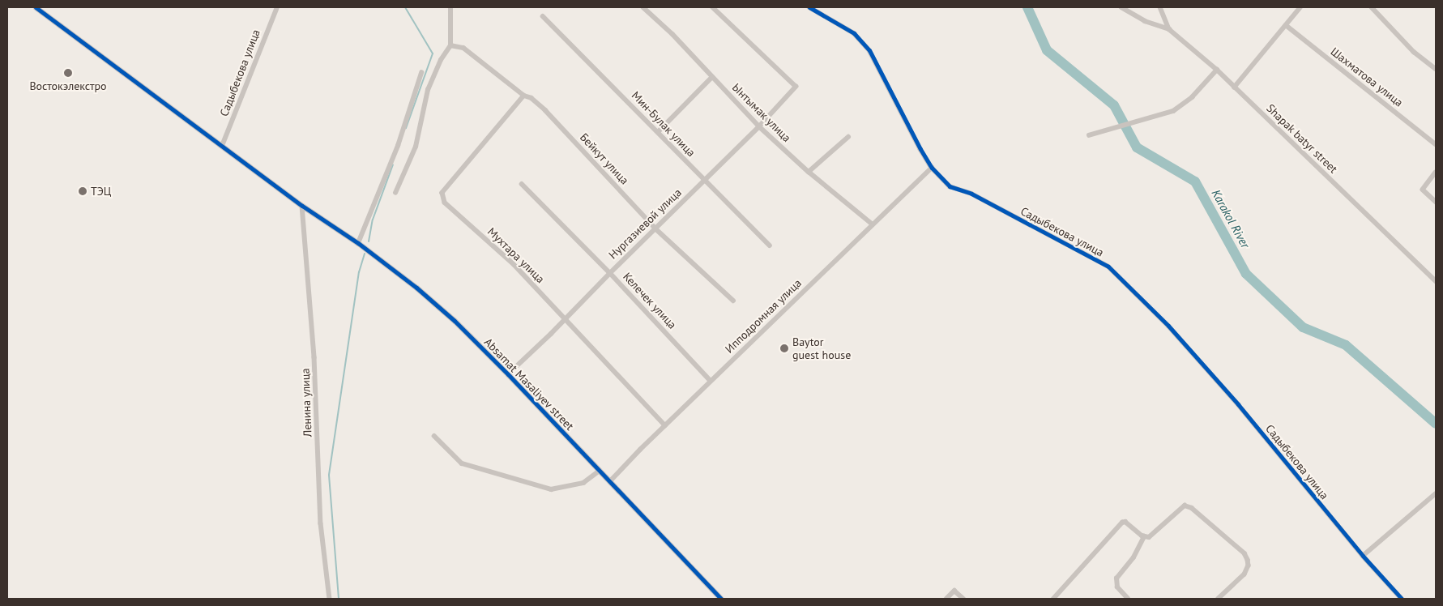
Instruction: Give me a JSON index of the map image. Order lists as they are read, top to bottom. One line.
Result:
{"streets":{"street":["Садыбекова улица","Шахматова улица","Ынтымак улица","Мин-Булак улица","Shapak batyr street","Бейкут улица","Нургазиевой улица","Мухтара улица","Келечек улица","Ипподромная улица","Absamat Masaliyev street","Ленина улица"]},"crossings":[["Садыбекова улица","Ипподромная улица"],["Садыбекова улица","Absamat Masaliyev street"],["Ынтымак улица","Нургазиевой улица"],["Ынтымак улица","Ипподромная улица"],["Мин-Булак улица","Нургазиевой улица"],["Бейкут улица","Нургазиевой улица"],["Бейкут улица","Мухтара улица"],["Нургазиевой улица","Мухтара улица"],["Нургазиевой улица","Келечек улица"],["Нургазиевой улица","Absamat Masaliyev street"],["Мухтара улица","Ипподромная улица"],["Келечек улица","Ипподромная улица"],["Ипподромная улица","Absamat Masaliyev street"],["Absamat Masaliyev street","Ленина улица"]],"water":["Karakol River"],"places":["Востокэлекстро","ТЭЦ","Baytor guest house"]}
